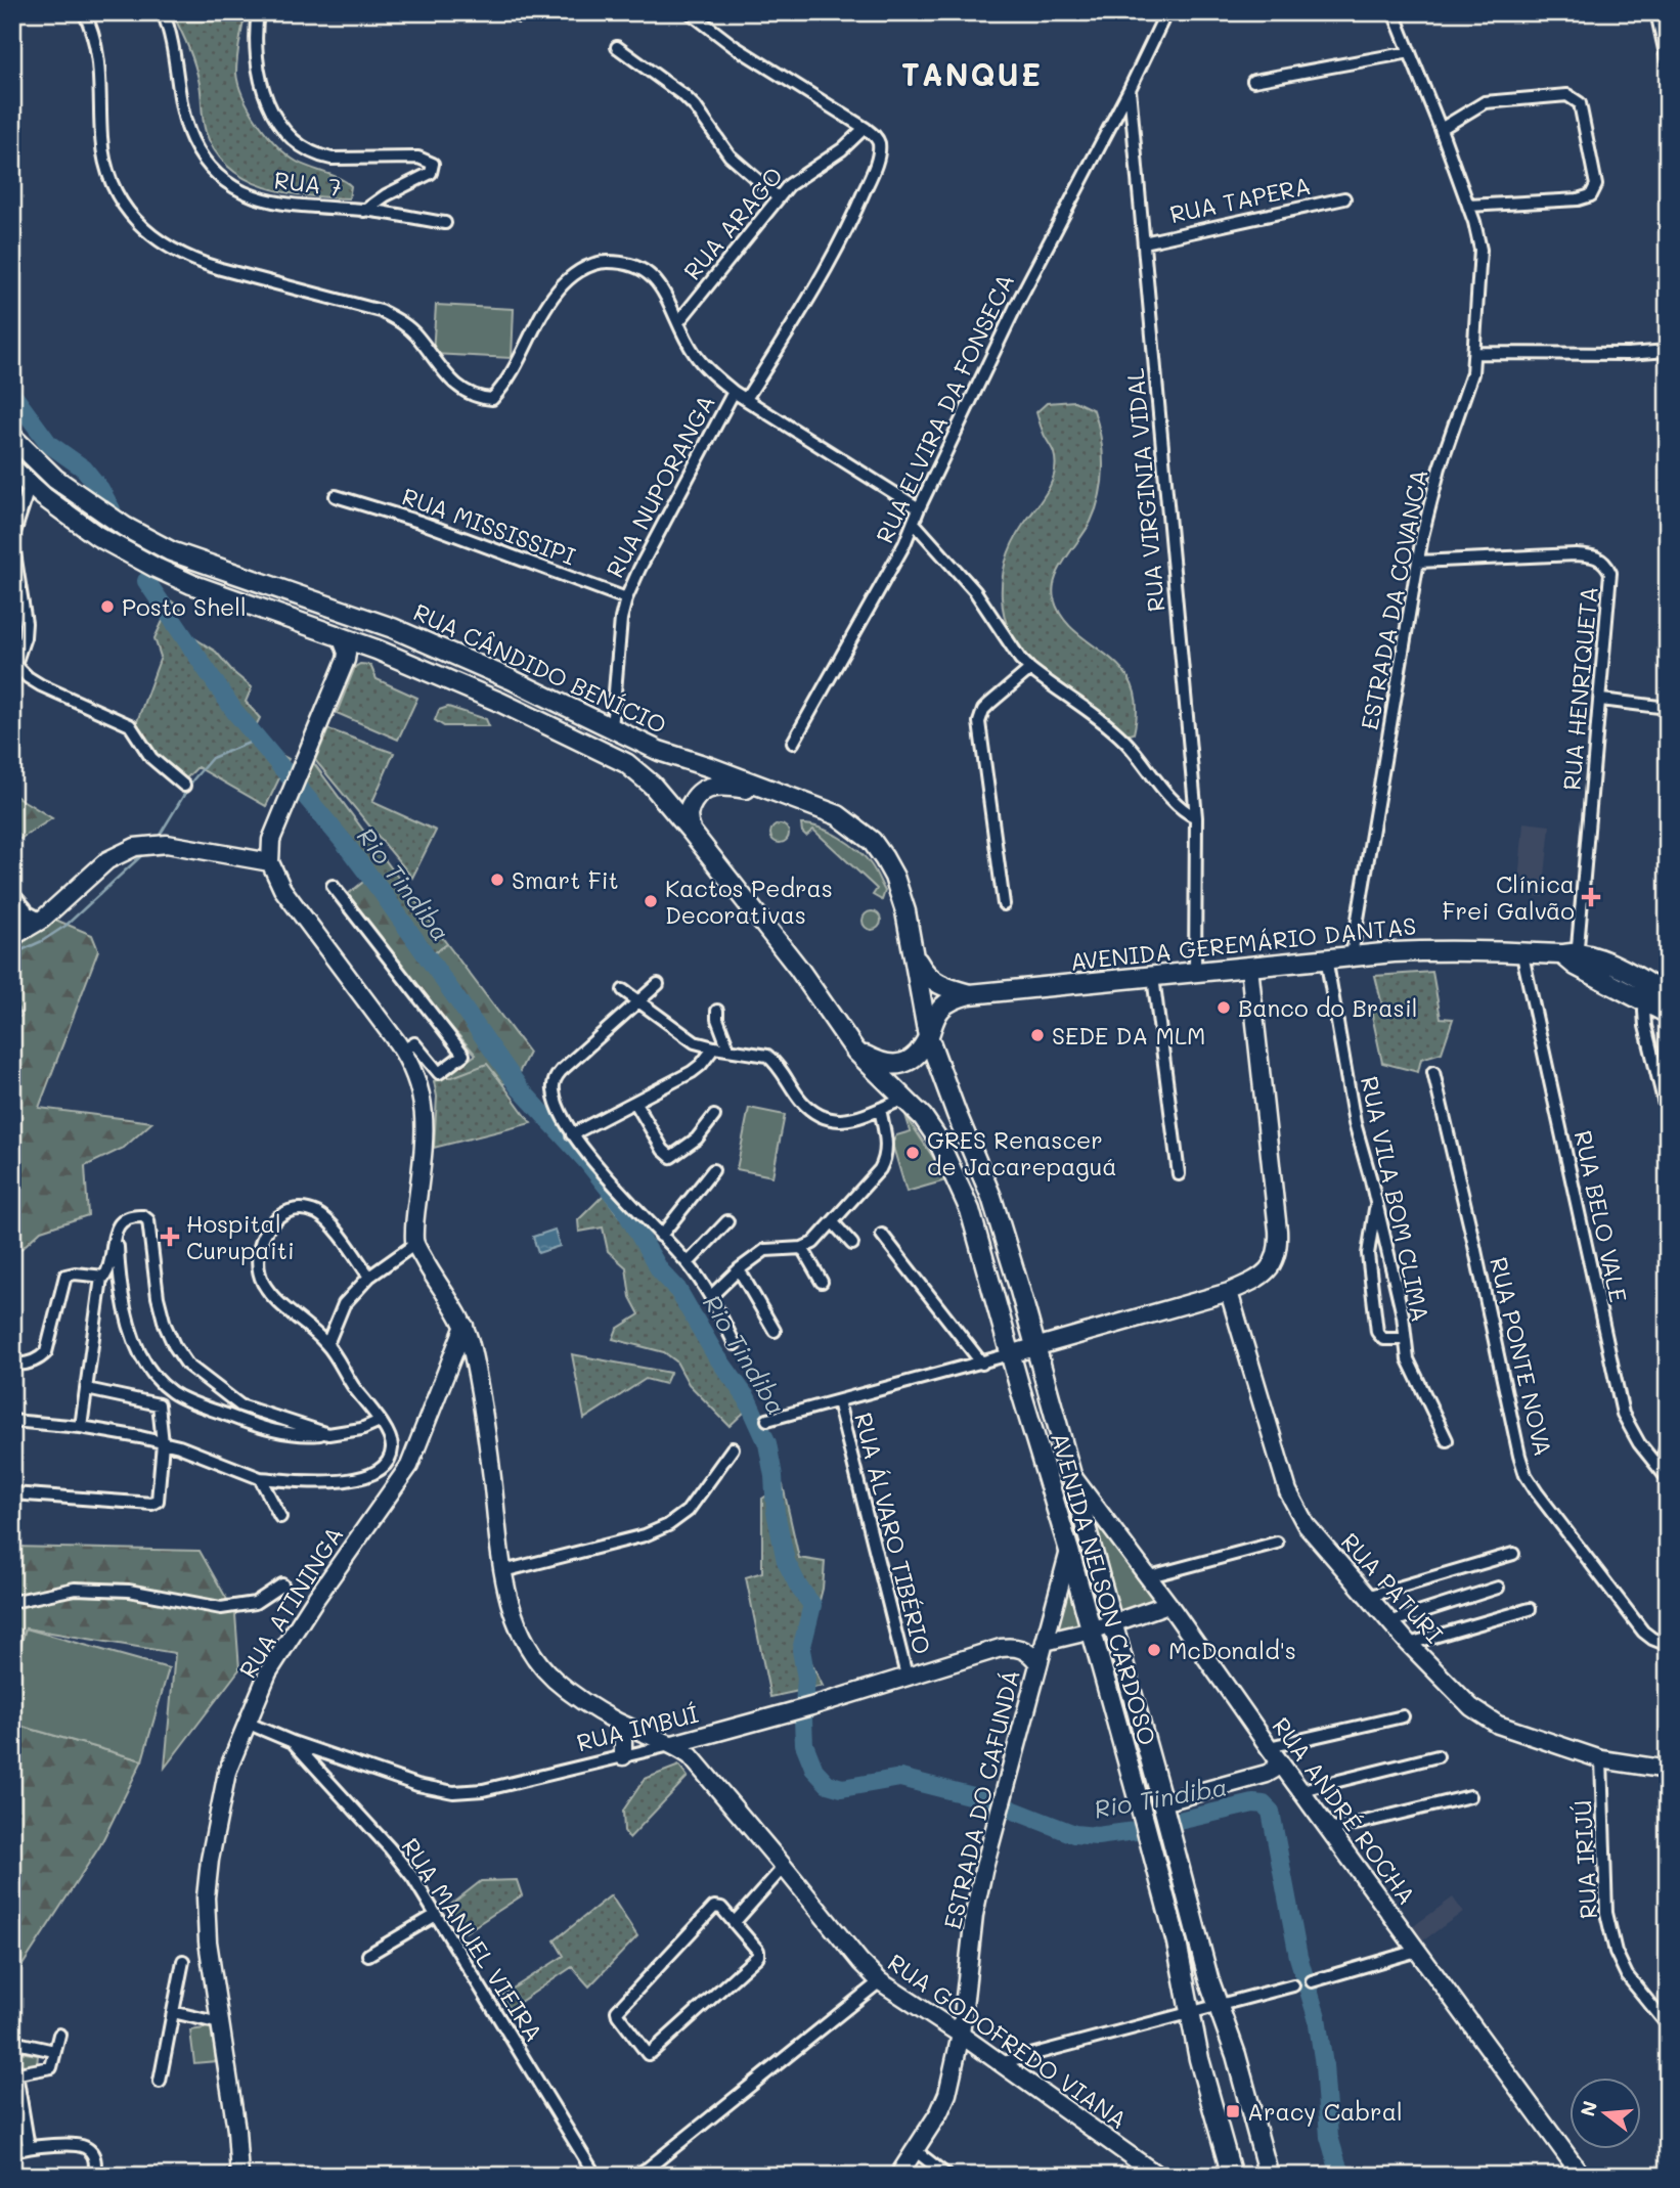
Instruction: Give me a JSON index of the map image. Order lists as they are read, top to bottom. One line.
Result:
{"streets":{"main road":["RUA CÂNDIDO BENÍCIO","AVENIDA GEREMÁRIO DANTAS","RUA PATURI","AVENIDA NELSON CARDOSO","RUA ATININGA","RUA IMBUÍ","ESTRADA DO CAFUNDÁ","RUA ANDRÉ ROCHA","RUA GODOFREDO VIANA"],"street":["RUA 7","RUA TAPERA","RUA ARAGO","RUA ELVIRA DA FONSECA","RUA NUPORANGA","RUA VIRGINIA VIDAL","RUA MISSISSIPI","ESTRADA DA COVANCA","RUA HENRIQUETA","RUA VILA BOM CLIMA","RUA BELO VALE","RUA PONTE NOVA","RUA ÁLVARO TIBÉRIO","RUA IRIJÚ","RUA MANUEL VIEIRA"]},"crossings":[["RUA TAPERA","RUA VIRGINIA VIDAL"],["RUA ELVIRA DA FONSECA","RUA VIRGINIA VIDAL"],["RUA NUPORANGA","RUA MISSISSIPI"],["RUA NUPORANGA","RUA CÂNDIDO BENÍCIO"],["RUA VIRGINIA VIDAL","AVENIDA GEREMÁRIO DANTAS"],["ESTRADA DA COVANCA","RUA HENRIQUETA"],["ESTRADA DA COVANCA","AVENIDA GEREMÁRIO DANTAS"],["RUA CÂNDIDO BENÍCIO","AVENIDA GEREMÁRIO DANTAS"],["RUA CÂNDIDO BENÍCIO","AVENIDA NELSON CARDOSO"],["RUA HENRIQUETA","AVENIDA GEREMÁRIO DANTAS"],["AVENIDA GEREMÁRIO DANTAS","RUA VILA BOM CLIMA"],["AVENIDA GEREMÁRIO DANTAS","RUA BELO VALE"],["AVENIDA GEREMÁRIO DANTAS","AVENIDA NELSON CARDOSO"],["RUA ÁLVARO TIBÉRIO","RUA IMBUÍ"],["RUA PATURI","RUA IRIJÚ"],["AVENIDA NELSON CARDOSO","ESTRADA DO CAFUNDÁ"],["AVENIDA NELSON CARDOSO","RUA ANDRÉ ROCHA"],["RUA ATININGA","RUA IMBUÍ"],["RUA ATININGA","RUA GODOFREDO VIANA"],["RUA IMBUÍ","ESTRADA DO CAFUNDÁ"],["RUA IMBUÍ","RUA MANUEL VIEIRA"],["RUA IMBUÍ","RUA GODOFREDO VIANA"],["ESTRADA DO CAFUNDÁ","RUA GODOFREDO VIANA"]],"districts":["TANQUE"],"water":["Rio Tindiba"],"places":{"other":["Posto Shell","Smart Fit","Kactos Pedras Decorativas","Banco do Brasil","SEDE DA MLM","GRES Renascer de Jacarepaguá","McDonald's"],"health":["Clínica Frei Galvão","Hospital Curupaiti"],"transit":["Aracy Cabral"]},"north":"left"}
